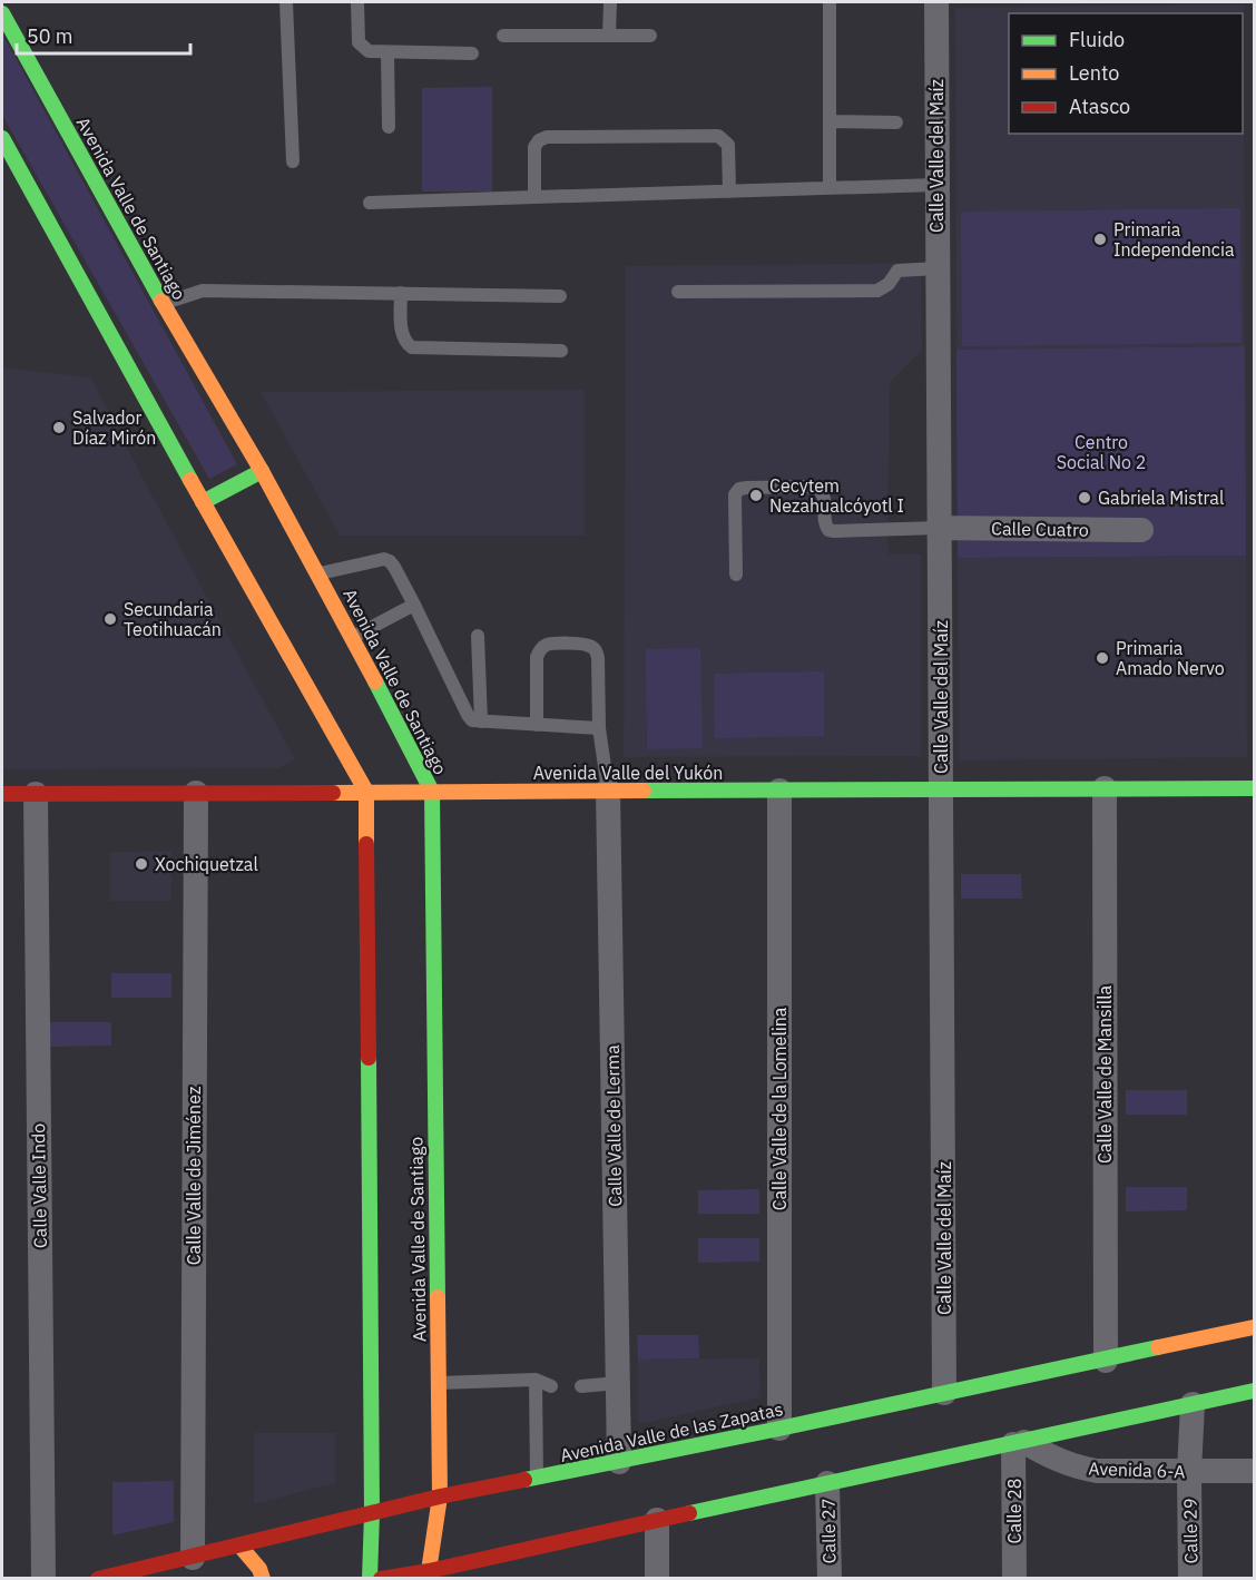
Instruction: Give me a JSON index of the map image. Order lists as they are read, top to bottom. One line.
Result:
{"streets":{"street":["Calle Valle del Maíz","Avenida Valle de Santiago","Calle Cuatro","Avenida Valle del Yukón","Calle Valle de Mansilla","Calle Valle de la Lomelina","Calle Valle de Lerma","Calle Valle de Jiménez","Calle Valle Indo","Avenida Valle de las Zapatas","Avenida 6-A","Calle 28","Calle 27","Calle 29"]},"crossings":[["Calle Valle del Maíz","Calle Cuatro"],["Calle Valle del Maíz","Avenida Valle del Yukón"],["Calle Valle del Maíz","Avenida Valle de las Zapatas"],["Avenida Valle de Santiago","Avenida Valle del Yukón"],["Avenida Valle de Santiago","Avenida Valle de las Zapatas"],["Avenida Valle del Yukón","Calle Valle de Mansilla"],["Avenida Valle del Yukón","Calle Valle de la Lomelina"],["Avenida Valle del Yukón","Calle Valle de Lerma"],["Avenida Valle del Yukón","Calle Valle de Jiménez"],["Avenida Valle del Yukón","Calle Valle Indo"],["Calle Valle de Mansilla","Avenida Valle de las Zapatas"],["Calle Valle de la Lomelina","Avenida Valle de las Zapatas"],["Calle Valle de Lerma","Avenida Valle de las Zapatas"],["Calle Valle de Jiménez","Avenida Valle de las Zapatas"],["Avenida 6-A","Calle 28"],["Avenida 6-A","Calle 29"]],"parks":["Centro Social No 2"],"places":["Primaria Independencia","Salvador Díaz Mirón","Cecytem Nezahualcóyotl I","Gabriela Mistral","Secundaria Teotihuacán","Primaria Amado Nervo","Xochiquetzal"],"legend":["Fluido","Lento","Atasco"],"scale_bar":"50 m"}
